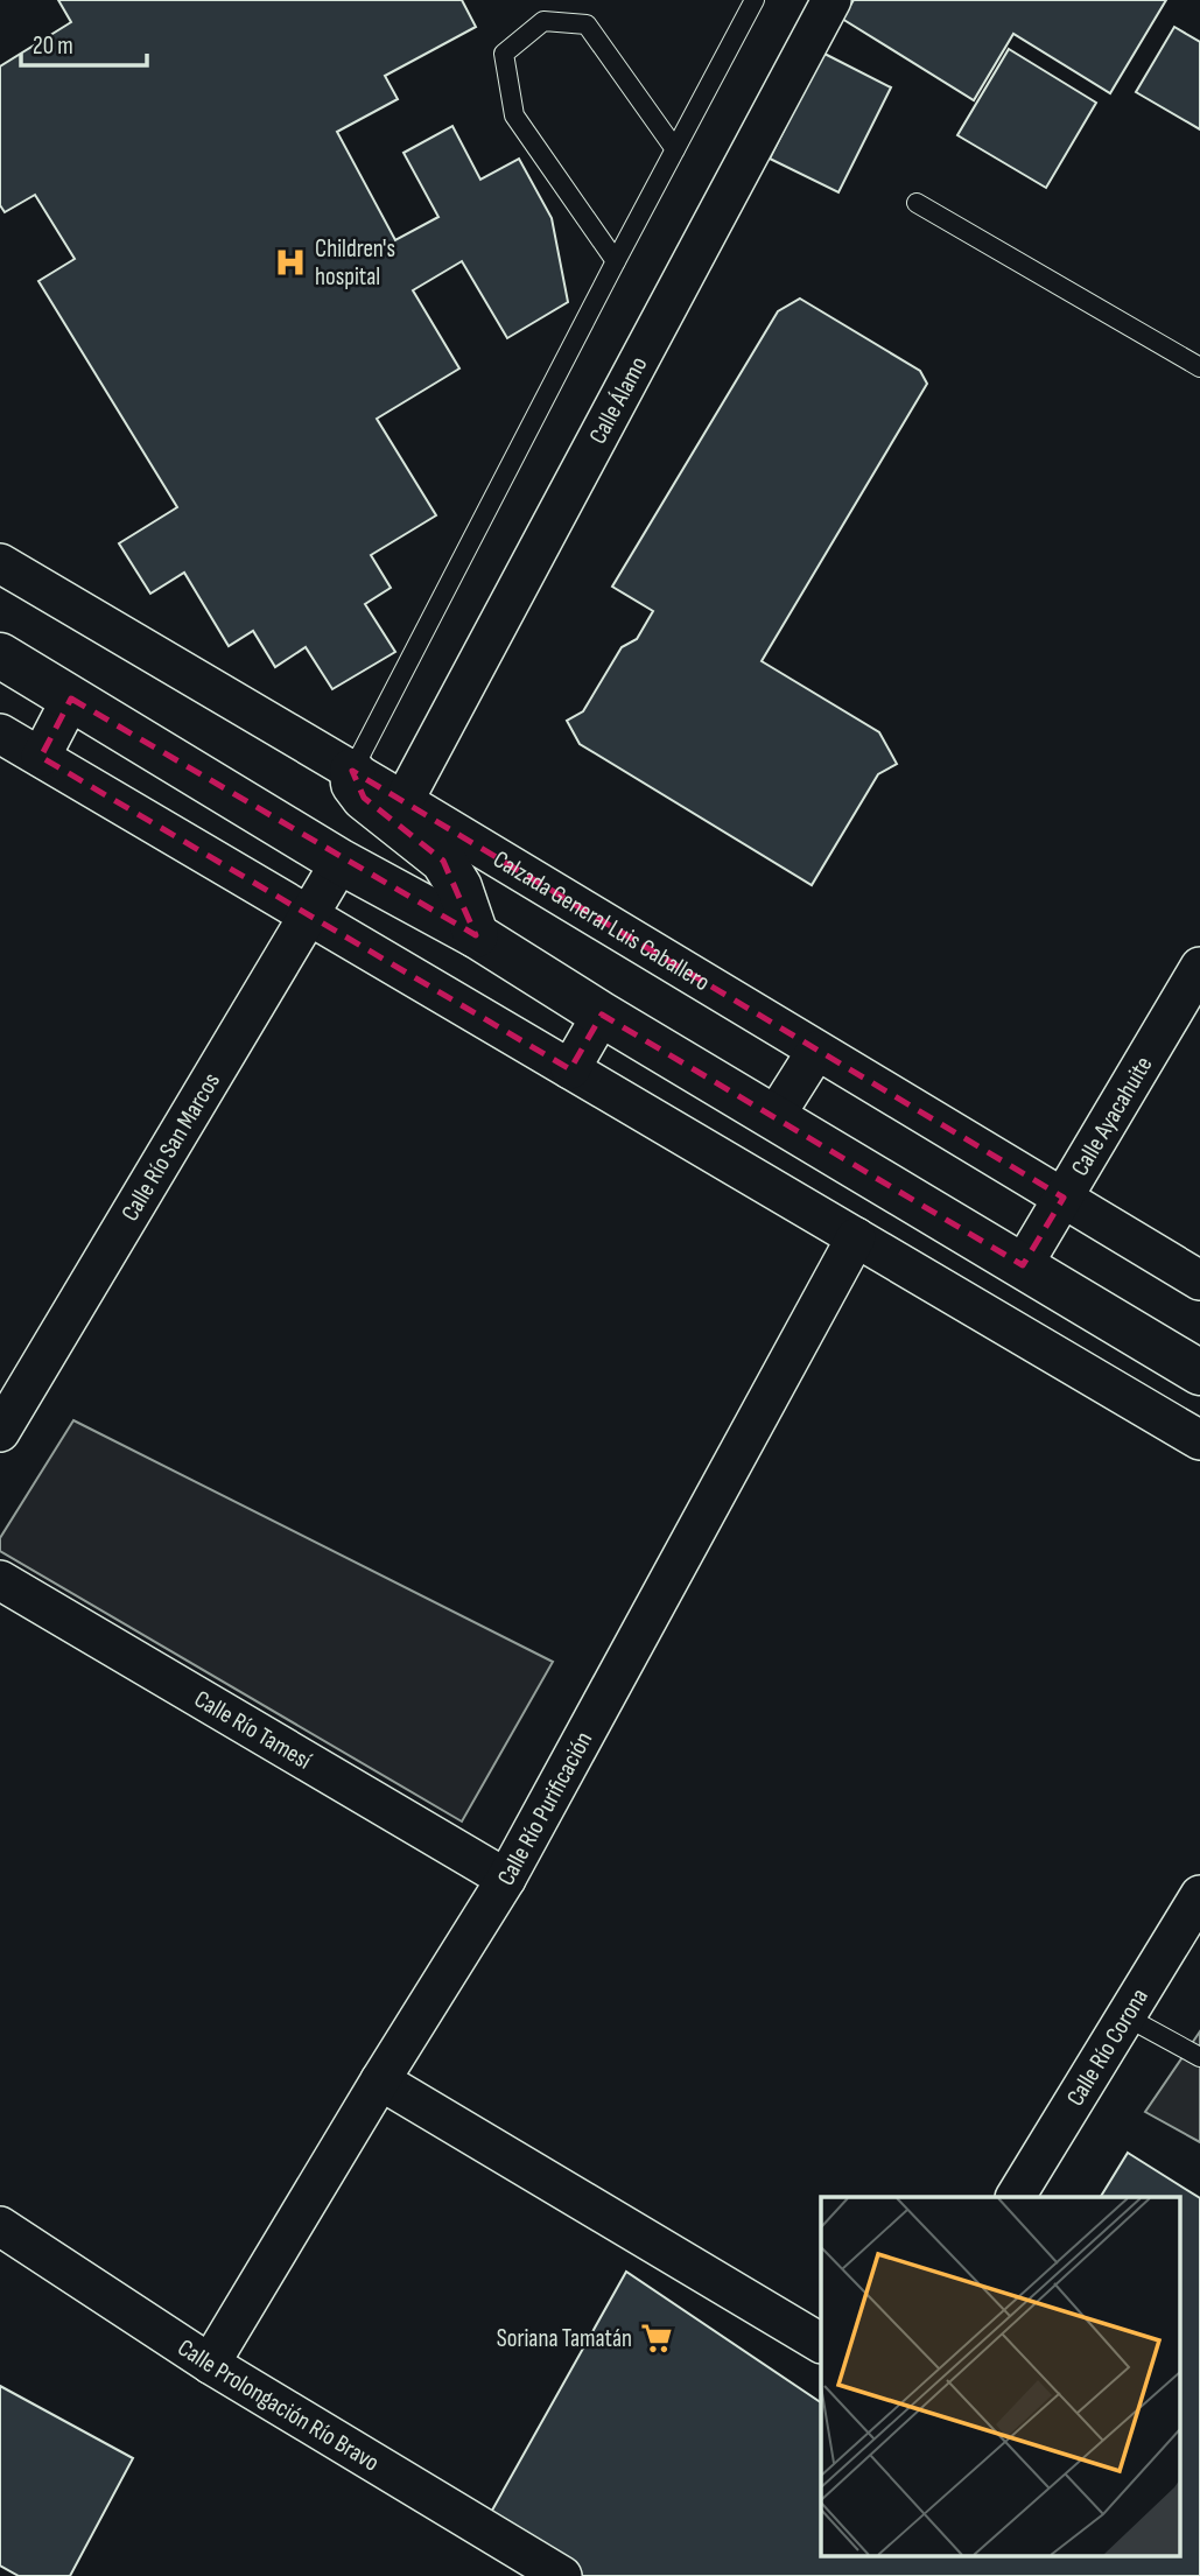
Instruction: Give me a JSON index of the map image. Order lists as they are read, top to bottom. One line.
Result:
{"streets":{"street":["Calle Álamo","Calzada General Luis Caballero","Calle Ayacahuite","Calle Río San Marcos","Calle Río Tamesí","Calle Río Purificación","Calle Río Corona","Calle Prolongación Río Bravo"]},"crossings":[["Calle Álamo","Calzada General Luis Caballero"],["Calzada General Luis Caballero","Calle Ayacahuite"],["Calle Río Tamesí","Calle Río Purificación"],["Calle Río Purificación","Calle Prolongación Río Bravo"]],"places":{"hospital":["Children's hospital"],"supermarket":["Soriana Tamatán"]},"scale_bar":"20 m"}
